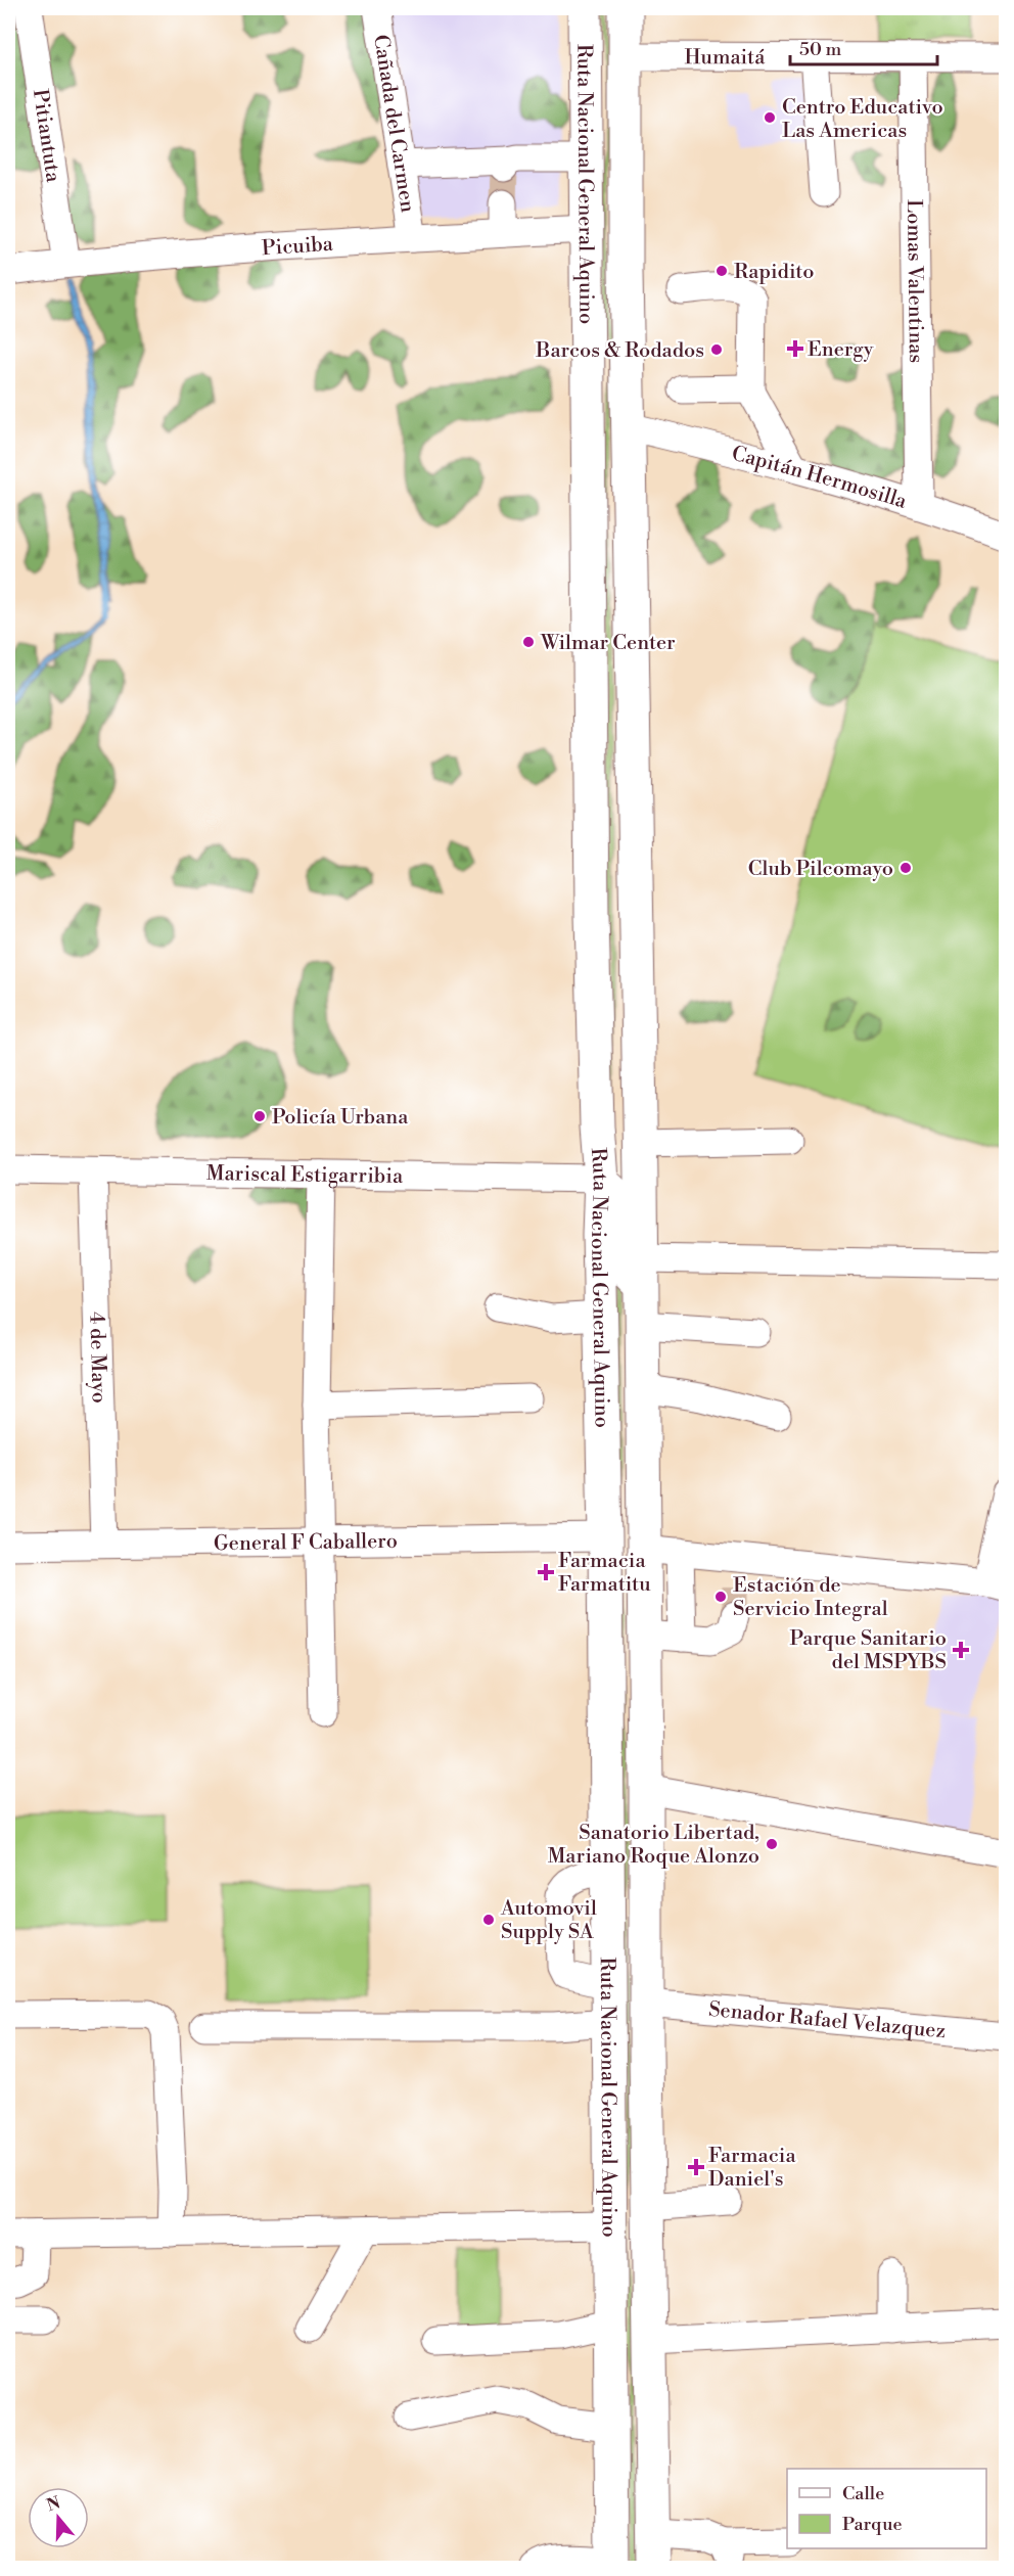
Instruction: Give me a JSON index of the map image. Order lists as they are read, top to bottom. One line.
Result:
{"streets":{"highway":["Ruta Nacional General Aquino"],"street":["Humaitá","Cañada del Carmen","Pitiantuta","Picuiba","Lomas Valentinas","Capitán Hermosilla","Mariscal Estigarribia","4 de Mayo","General F Caballero","Senador Rafael Velazquez"]},"crossings":[["Humaitá","Ruta Nacional General Aquino"],["Humaitá","Lomas Valentinas"],["Cañada del Carmen","Picuiba"],["Pitiantuta","Picuiba"],["Ruta Nacional General Aquino","Picuiba"],["Ruta Nacional General Aquino","Capitán Hermosilla"],["Ruta Nacional General Aquino","Mariscal Estigarribia"],["Ruta Nacional General Aquino","General F Caballero"],["Ruta Nacional General Aquino","Senador Rafael Velazquez"],["Lomas Valentinas","Capitán Hermosilla"],["Mariscal Estigarribia","4 de Mayo"],["4 de Mayo","General F Caballero"]],"places":{"other":["Centro Educativo Las Americas","Rapidito","Barcos & Rodados","Wilmar Center","Club Pilcomayo","Policía Urbana","Estación de Servicio Integral","Sanatorio Libertad, Mariano Roque Alonzo","Automovil Supply SA"],"health":["Energy","Farmacia Farmatitu","Parque Sanitario del MSPYBS","Farmacia Daniel's"]},"legend":["Calle","Parque"],"scale_bar":"50 m","north":"top"}
